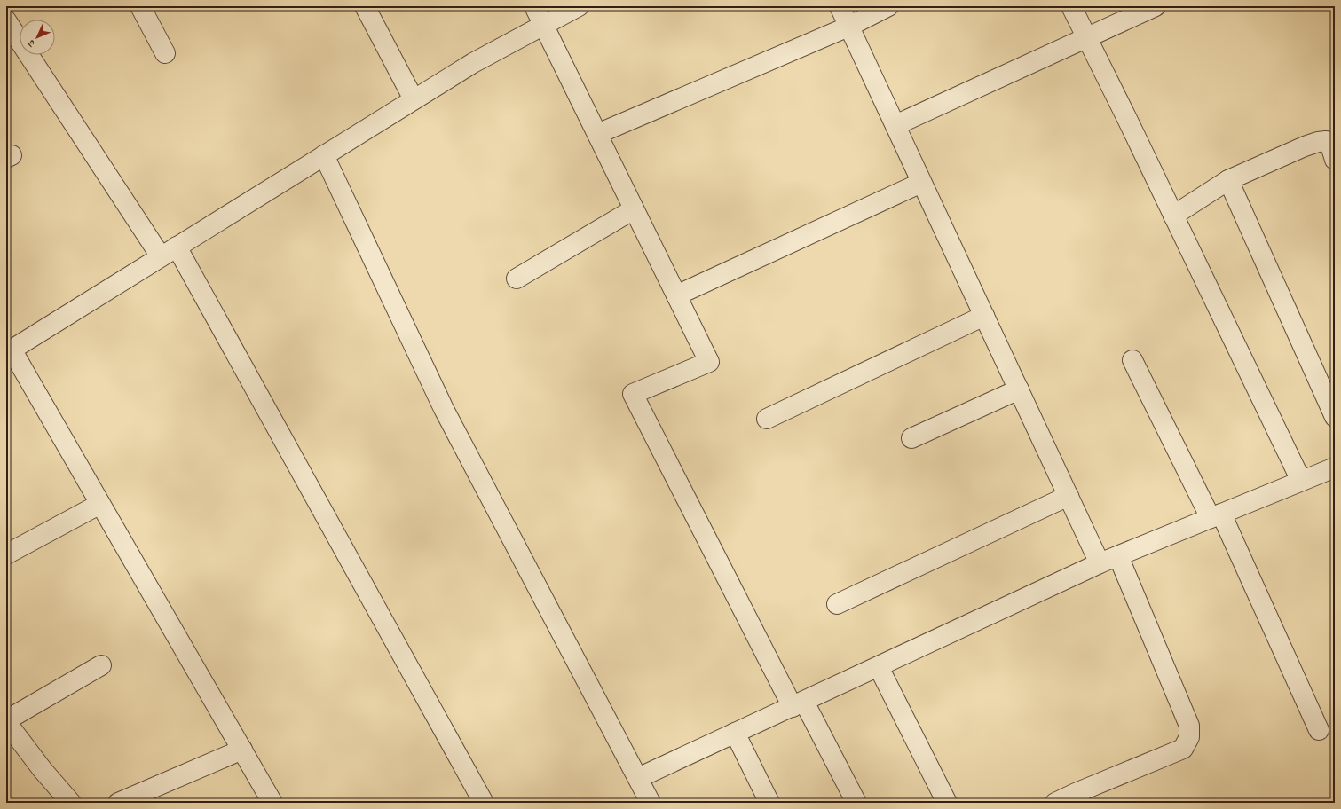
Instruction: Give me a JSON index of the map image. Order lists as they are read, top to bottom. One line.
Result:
{"north":"bottom left"}
